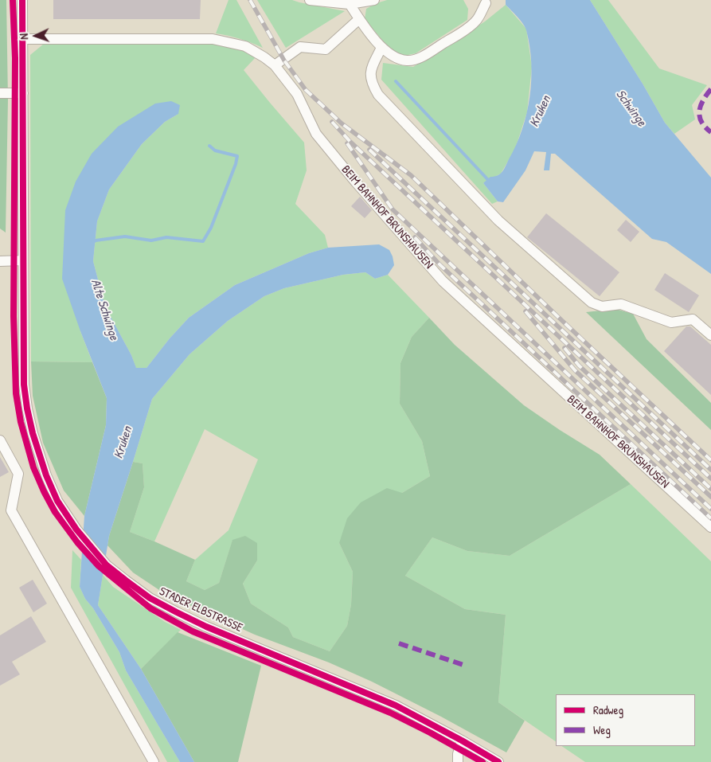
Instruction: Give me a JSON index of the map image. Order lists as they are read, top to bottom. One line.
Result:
{"streets":{"street":["BEIM BAHNHOF BRUNSHAUSEN","STADER ELBSTRASSE"]},"crossings":[["BEIM BAHNHOF BRUNSHAUSEN","STADER ELBSTRASSE"]],"water":["Schwinge","Kruken","Alte Schwinge"],"legend":["Radweg","Weg"],"north":"left"}
